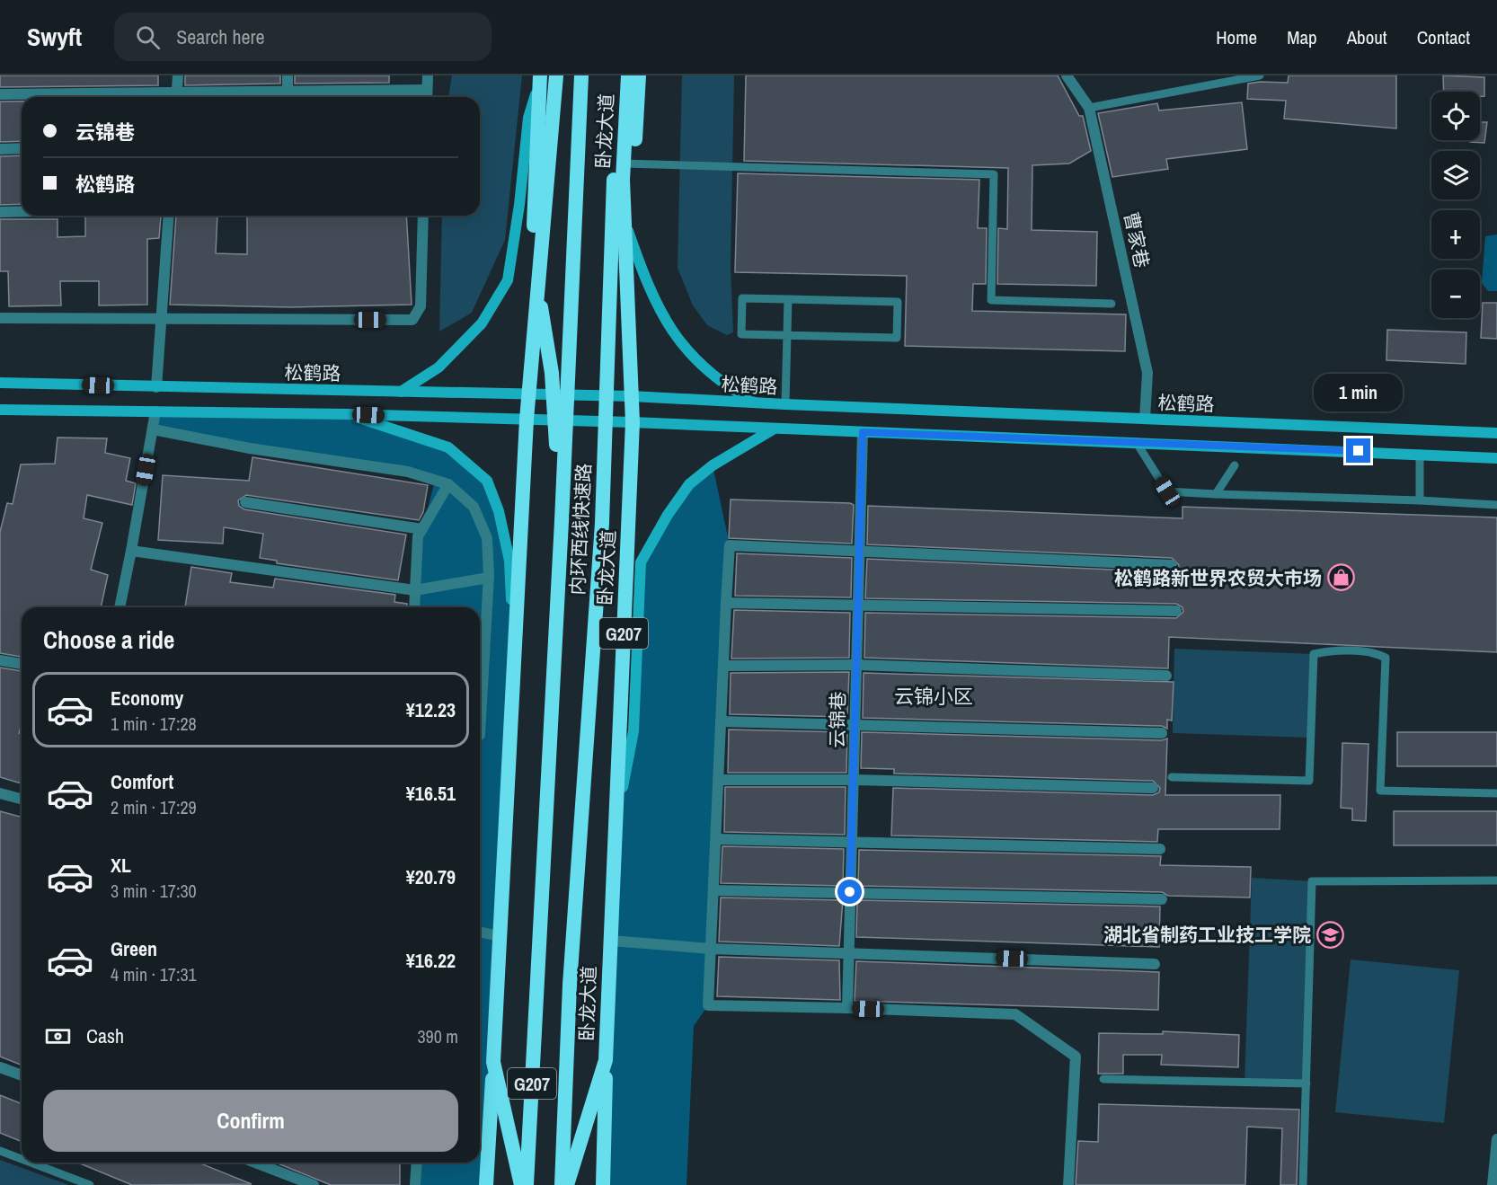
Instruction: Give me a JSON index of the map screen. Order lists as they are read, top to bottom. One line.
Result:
{"streets":{"highway":["卧龙大道","内环西线快速路","G207"],"main road":["松鹤路"],"street":["曹家巷","云锦巷"]},"crossings":[["卧龙大道","松鹤路"],["卧龙大道","内环西线快速路"],["曹家巷","松鹤路"],["松鹤路","G207"]],"districts":["云锦小区"],"places":{"shop":["松鹤路新世界农贸大市场"],"school or university":["湖北省制药工业技工学院"]},"page":{"header":"Swyft","search":"Search here","nav":["Home","Map","About","Contact"],"map_buttons":["+","−"],"banner":["云锦巷","松鹤路"],"bubble":"1 min","heading":"Choose a ride","list":[{"name":"Economy","note":"1 min · 17:28","value":"¥12.23"},{"name":"Comfort","note":"2 min · 17:29","value":"¥16.51"},{"name":"XL","note":"3 min · 17:30","value":"¥20.79"},{"name":"Green","note":"4 min · 17:31","value":"¥16.22"}],"pay":["Cash","390 m"],"buttons":"Confirm"}}
